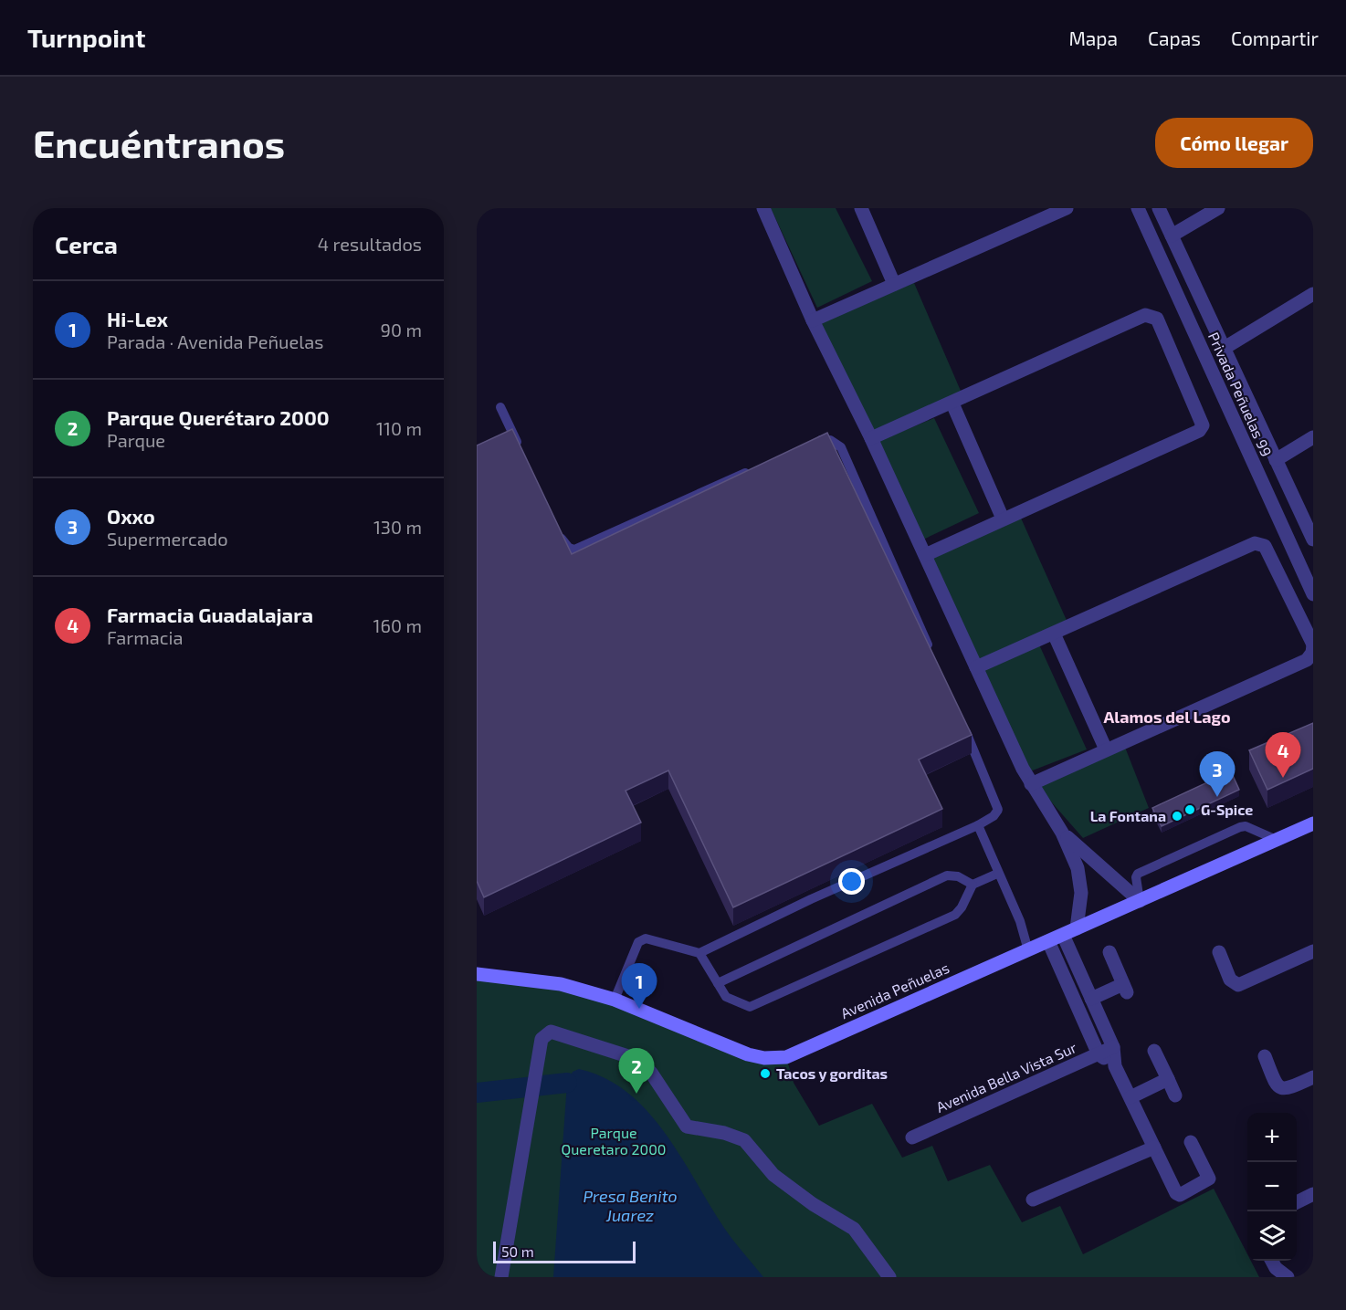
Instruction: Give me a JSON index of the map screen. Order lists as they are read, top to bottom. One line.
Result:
{"streets":{"street":["Privada Peñuelas 99","Avenida Peñuelas","Avenida Bella Vista Sur"]},"districts":["Alamos del Lago"],"water":["Presa Benito Juarez"],"parks":["Parque Queretaro 2000"],"places":["G-Spice","La Fontana","Tacos y gorditas"],"scale_bar":"50 m","page":{"header":"Turnpoint","nav":["Mapa","Capas","Compartir"],"buttons":"Cómo llegar","title":"Encuéntranos","heading":["Cerca","4 resultados"],"list":[{"mark":"1","name":"Hi-Lex","note":"Parada · Avenida Peñuelas","value":"90 m"},{"mark":"2","name":"Parque Querétaro 2000","note":"Parque","value":"110 m"},{"mark":"3","name":"Oxxo","note":"Supermercado","value":"130 m"},{"mark":"4","name":"Farmacia Guadalajara","note":"Farmacia","value":"160 m"}],"pins":["4","3","1","2"],"map_buttons":["+","−"],"scale":"50 m"}}
